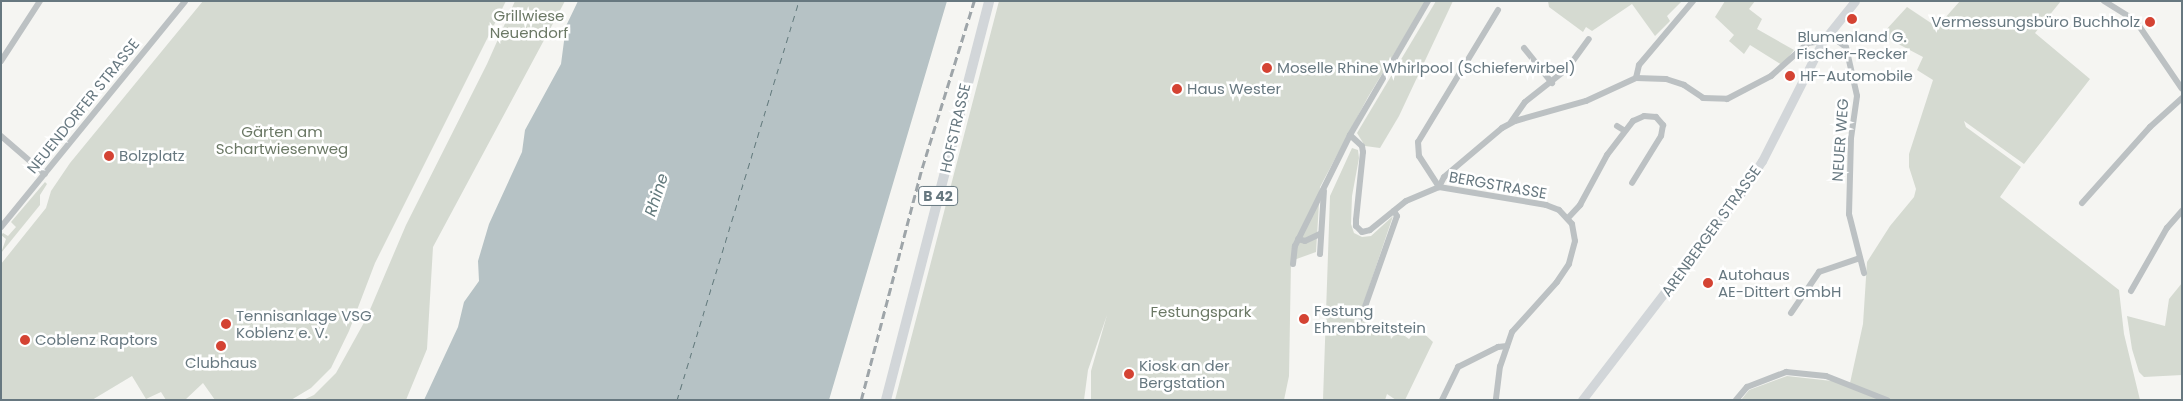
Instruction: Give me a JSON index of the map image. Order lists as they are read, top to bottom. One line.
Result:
{"streets":{"main road":["HOFSTRASSE","B 42","ARENBERGER STRASSE"],"street":["NEUENDORFER STRASSE","NEUER WEG","BERGSTRASSE"]},"crossings":[["NEUER WEG","ARENBERGER STRASSE"]],"water":["Rhine"],"parks":["Grillwiese Neuendorf","Gärten am Schartwiesenweg","Festungspark"],"places":["Blumenland G. Fischer-Recker","Vermessungsbüro Buchholz","Moselle Rhine Whirlpool (Schieferwirbel)","HF-Automobile","Haus Wester","Bolzplatz","Autohaus AE-Dittert GmbH","Festung Ehrenbreitstein","Tennisanlage VSG Koblenz e. V.","Coblenz Raptors","Clubhaus","Kiosk an der Bergstation"]}
